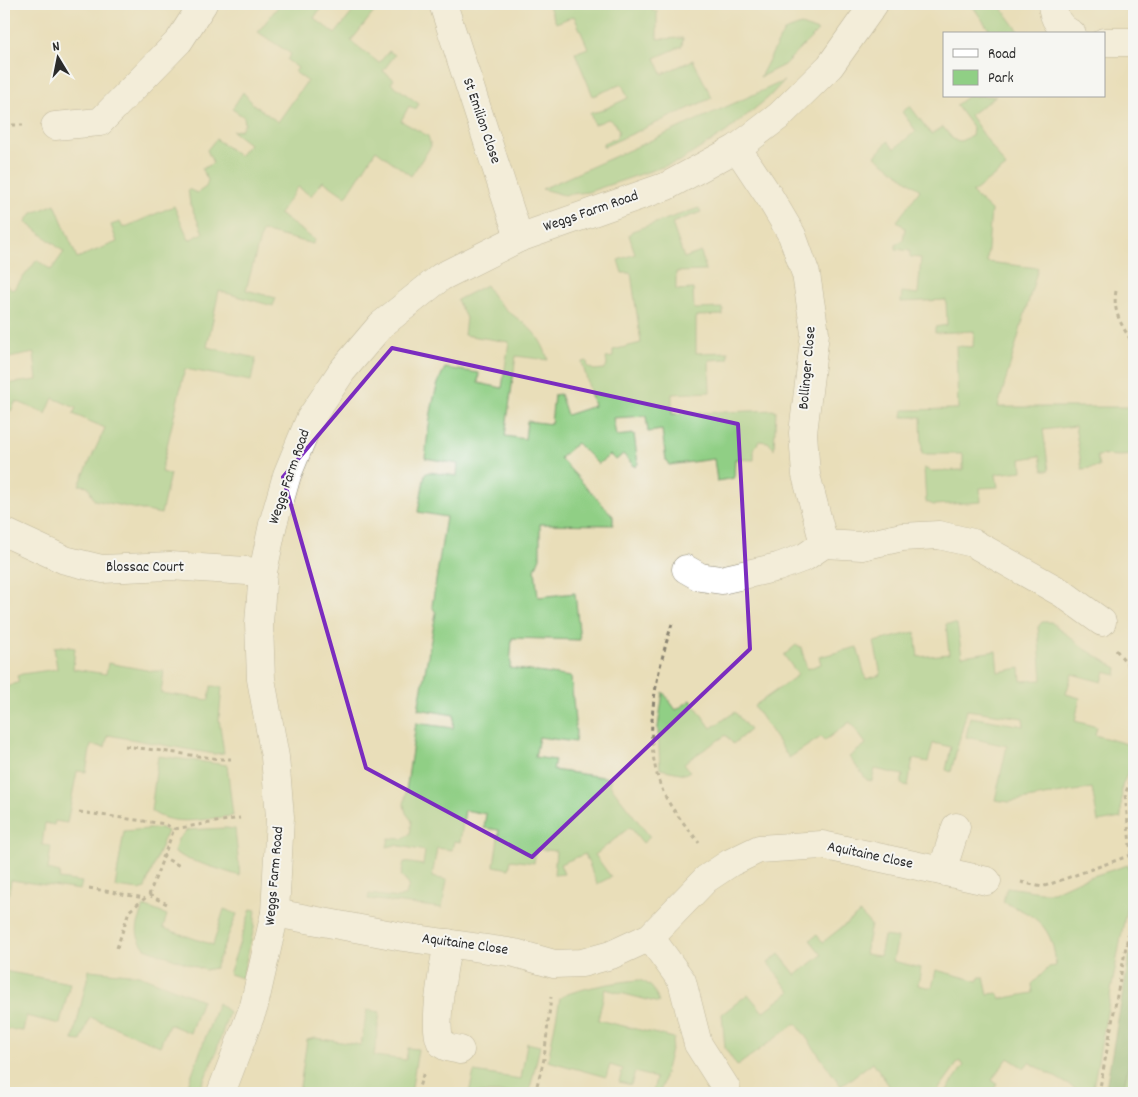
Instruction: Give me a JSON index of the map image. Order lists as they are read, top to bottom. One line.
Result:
{"streets":{"street":["St Emilion Close","Weggs Farm Road","Bollinger Close","Blossac Court","Aquitaine Close"]},"crossings":[["St Emilion Close","Weggs Farm Road"],["Weggs Farm Road","Bollinger Close"],["Weggs Farm Road","Blossac Court"],["Weggs Farm Road","Aquitaine Close"]],"legend":["Road","Park"],"north":"top"}
